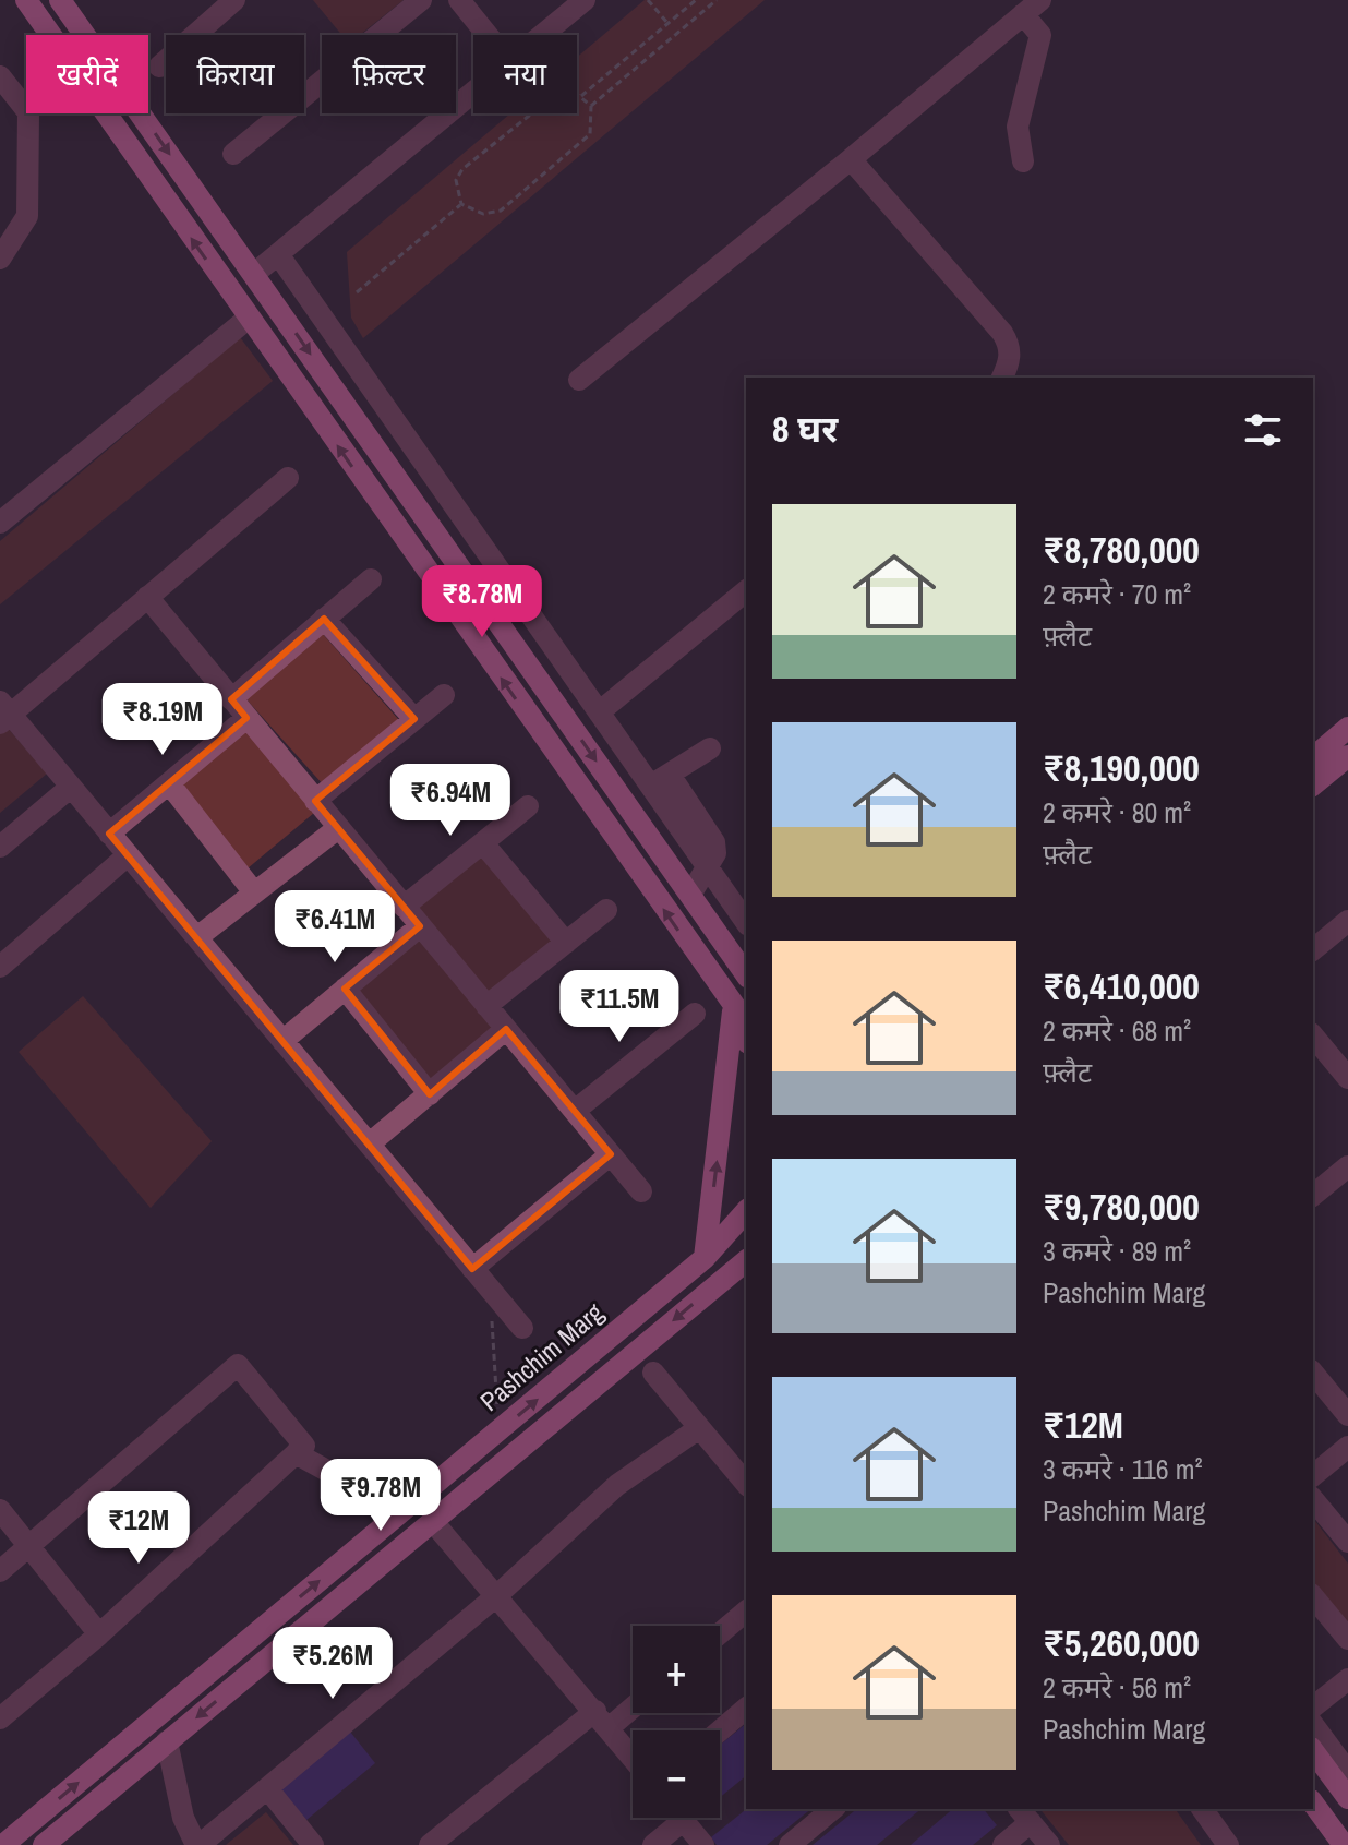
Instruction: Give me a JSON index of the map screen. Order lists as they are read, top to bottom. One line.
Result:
{"streets":{"main road":["Pashchim Marg"]},"page":{"chip":["खरीदें","किराया","फ़िल्टर","नया"],"heading":"8 घर","list":[{"name":"₹8,780,000","note":"2 कमरे · 70 m² · फ़्लैट"},{"name":"₹8,190,000","note":"2 कमरे · 80 m² · फ़्लैट"},{"name":"₹6,410,000","note":"2 कमरे · 68 m² · फ़्लैट"},{"name":"₹9,780,000","note":"3 कमरे · 89 m² · Pashchim Marg"},{"name":"₹12M","note":"3 कमरे · 116 m² · Pashchim Marg"},{"name":"₹5,260,000","note":"2 कमरे · 56 m² · Pashchim Marg"}],"price":["₹8.78M","₹8.19M","₹6.94M","₹6.41M","₹11.5M","₹9.78M","₹12M","₹5.26M"],"map_buttons":["+","−"]}}
